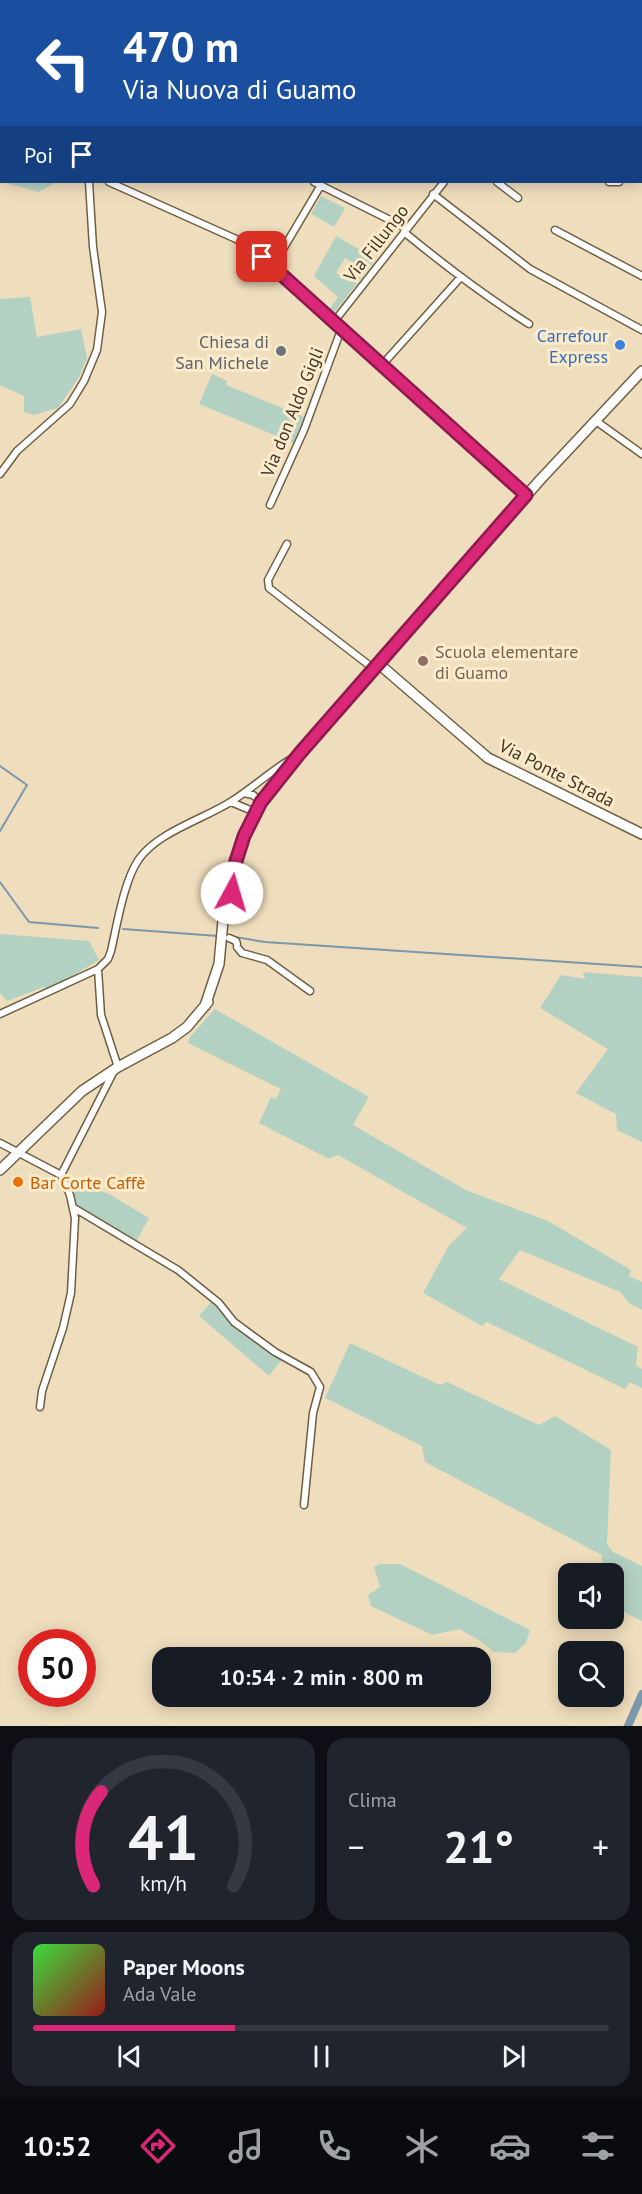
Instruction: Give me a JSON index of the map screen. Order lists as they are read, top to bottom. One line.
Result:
{"streets":{"main road":["Via Ponte Strada"],"street":["Via Fillungo","Via don Aldo Gigli"]},"places":["Carrefour Express","Chiesa di San Michele","Scuola elementare di Guamo","Bar Corte Caffè"],"page":{"turn":["470 m","Via Nuova di Guamo"],"then":"Poi","limit":"50","trip":"10:54 · 2 min · 800 m","tile":"Clima","heat":["−","21°","+"],"song":["Paper Moons","Ada Vale"],"tabs":"10:52","gauge":["41","km/h"]}}
